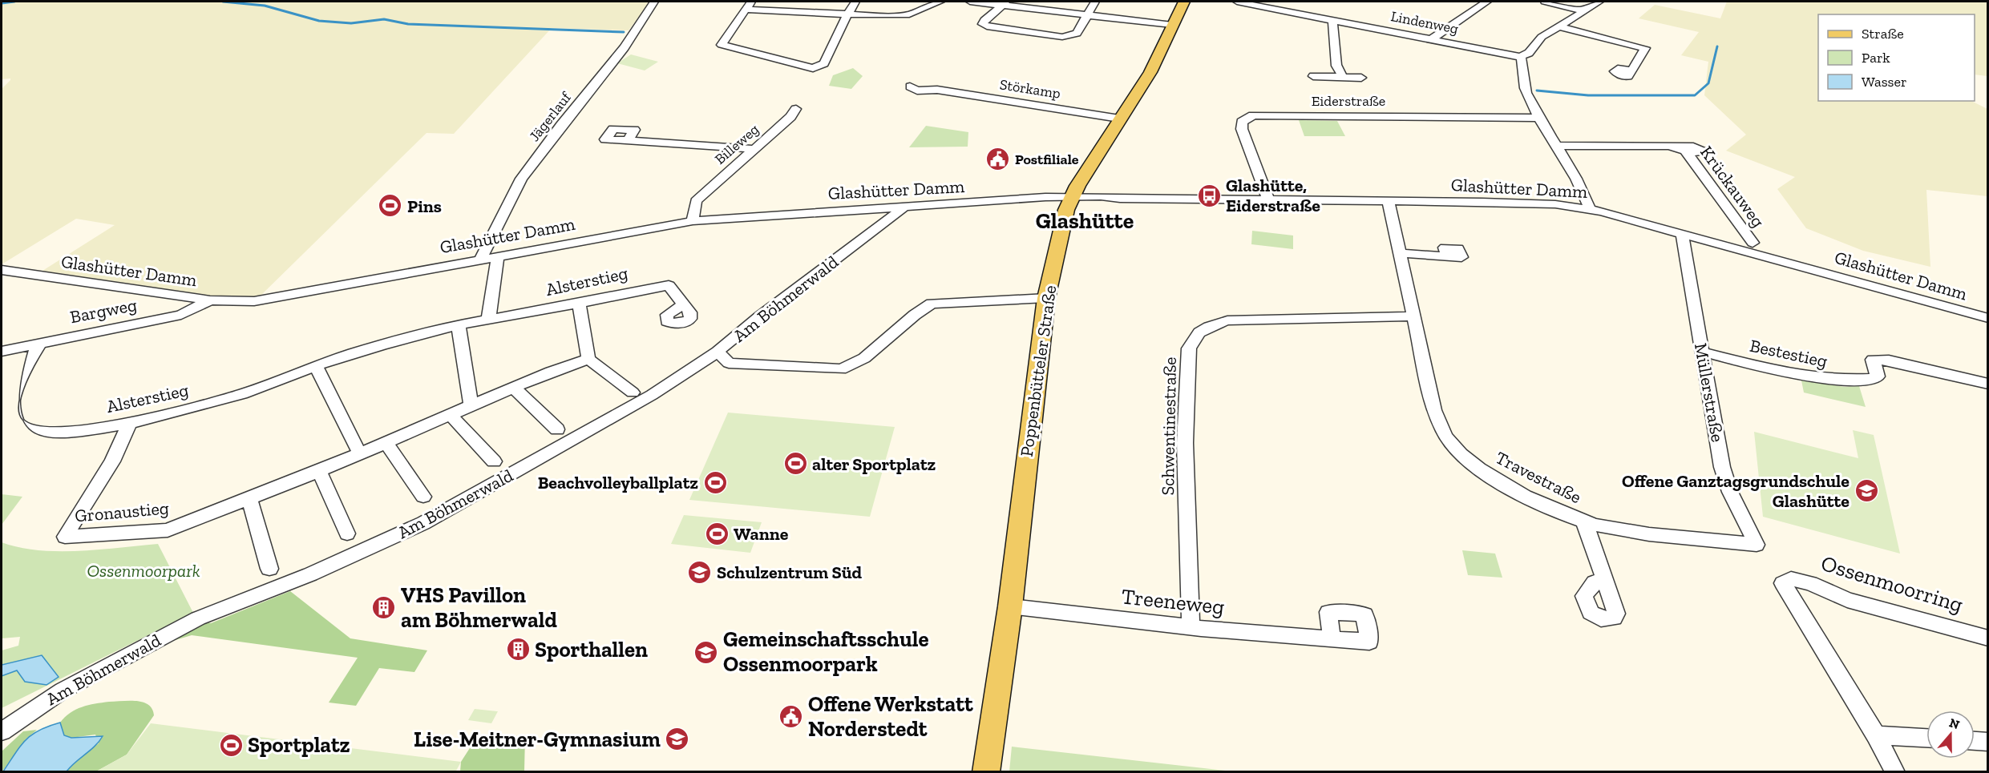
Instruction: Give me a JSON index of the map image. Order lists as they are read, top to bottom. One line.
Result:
{"streets":{"main road":["Poppenbütteler Straße"],"street":["Lindenweg","Störkamp","Eiderstraße","Jägerlauf","Billeweg","Krückauweg","Glashütter Damm","Alsterstieg","Am Böhmerwald","Bargweg","Bestestieg","Müllerstraße","Schwentinestraße","Travestraße","Gronaustieg","Ossenmoorring","Treeneweg"]},"crossings":[["Störkamp","Poppenbütteler Straße"],["Eiderstraße","Glashütter Damm"],["Jägerlauf","Glashütter Damm"],["Billeweg","Glashütter Damm"],["Glashütter Damm","Am Böhmerwald"],["Glashütter Damm","Bargweg"],["Glashütter Damm","Poppenbütteler Straße"],["Glashütter Damm","Müllerstraße"],["Glashütter Damm","Travestraße"],["Alsterstieg","Bargweg"],["Alsterstieg","Gronaustieg"],["Bestestieg","Müllerstraße"],["Poppenbütteler Straße","Treeneweg"],["Müllerstraße","Travestraße"],["Schwentinestraße","Travestraße"],["Schwentinestraße","Treeneweg"]],"districts":["Glashütte"],"parks":["Ossenmoorpark"],"places":{"public building":["Postfiliale","Offene Werkstatt Norderstedt"],"bus stop":["Glashütte, Eiderstraße"],"sports":["Pins","alter Sportplatz","Beachvolleyballplatz","Wanne","Sportplatz"],"school or university":["Offene Ganztagsgrundschule Glashütte","Schulzentrum Süd","Gemeinschaftsschule Ossenmoorpark","Lise-Meitner-Gymnasium"],"building":["VHS Pavillon am Böhmerwald","Sporthallen"]},"legend":["Straße","Park","Wasser"],"north":"top"}
